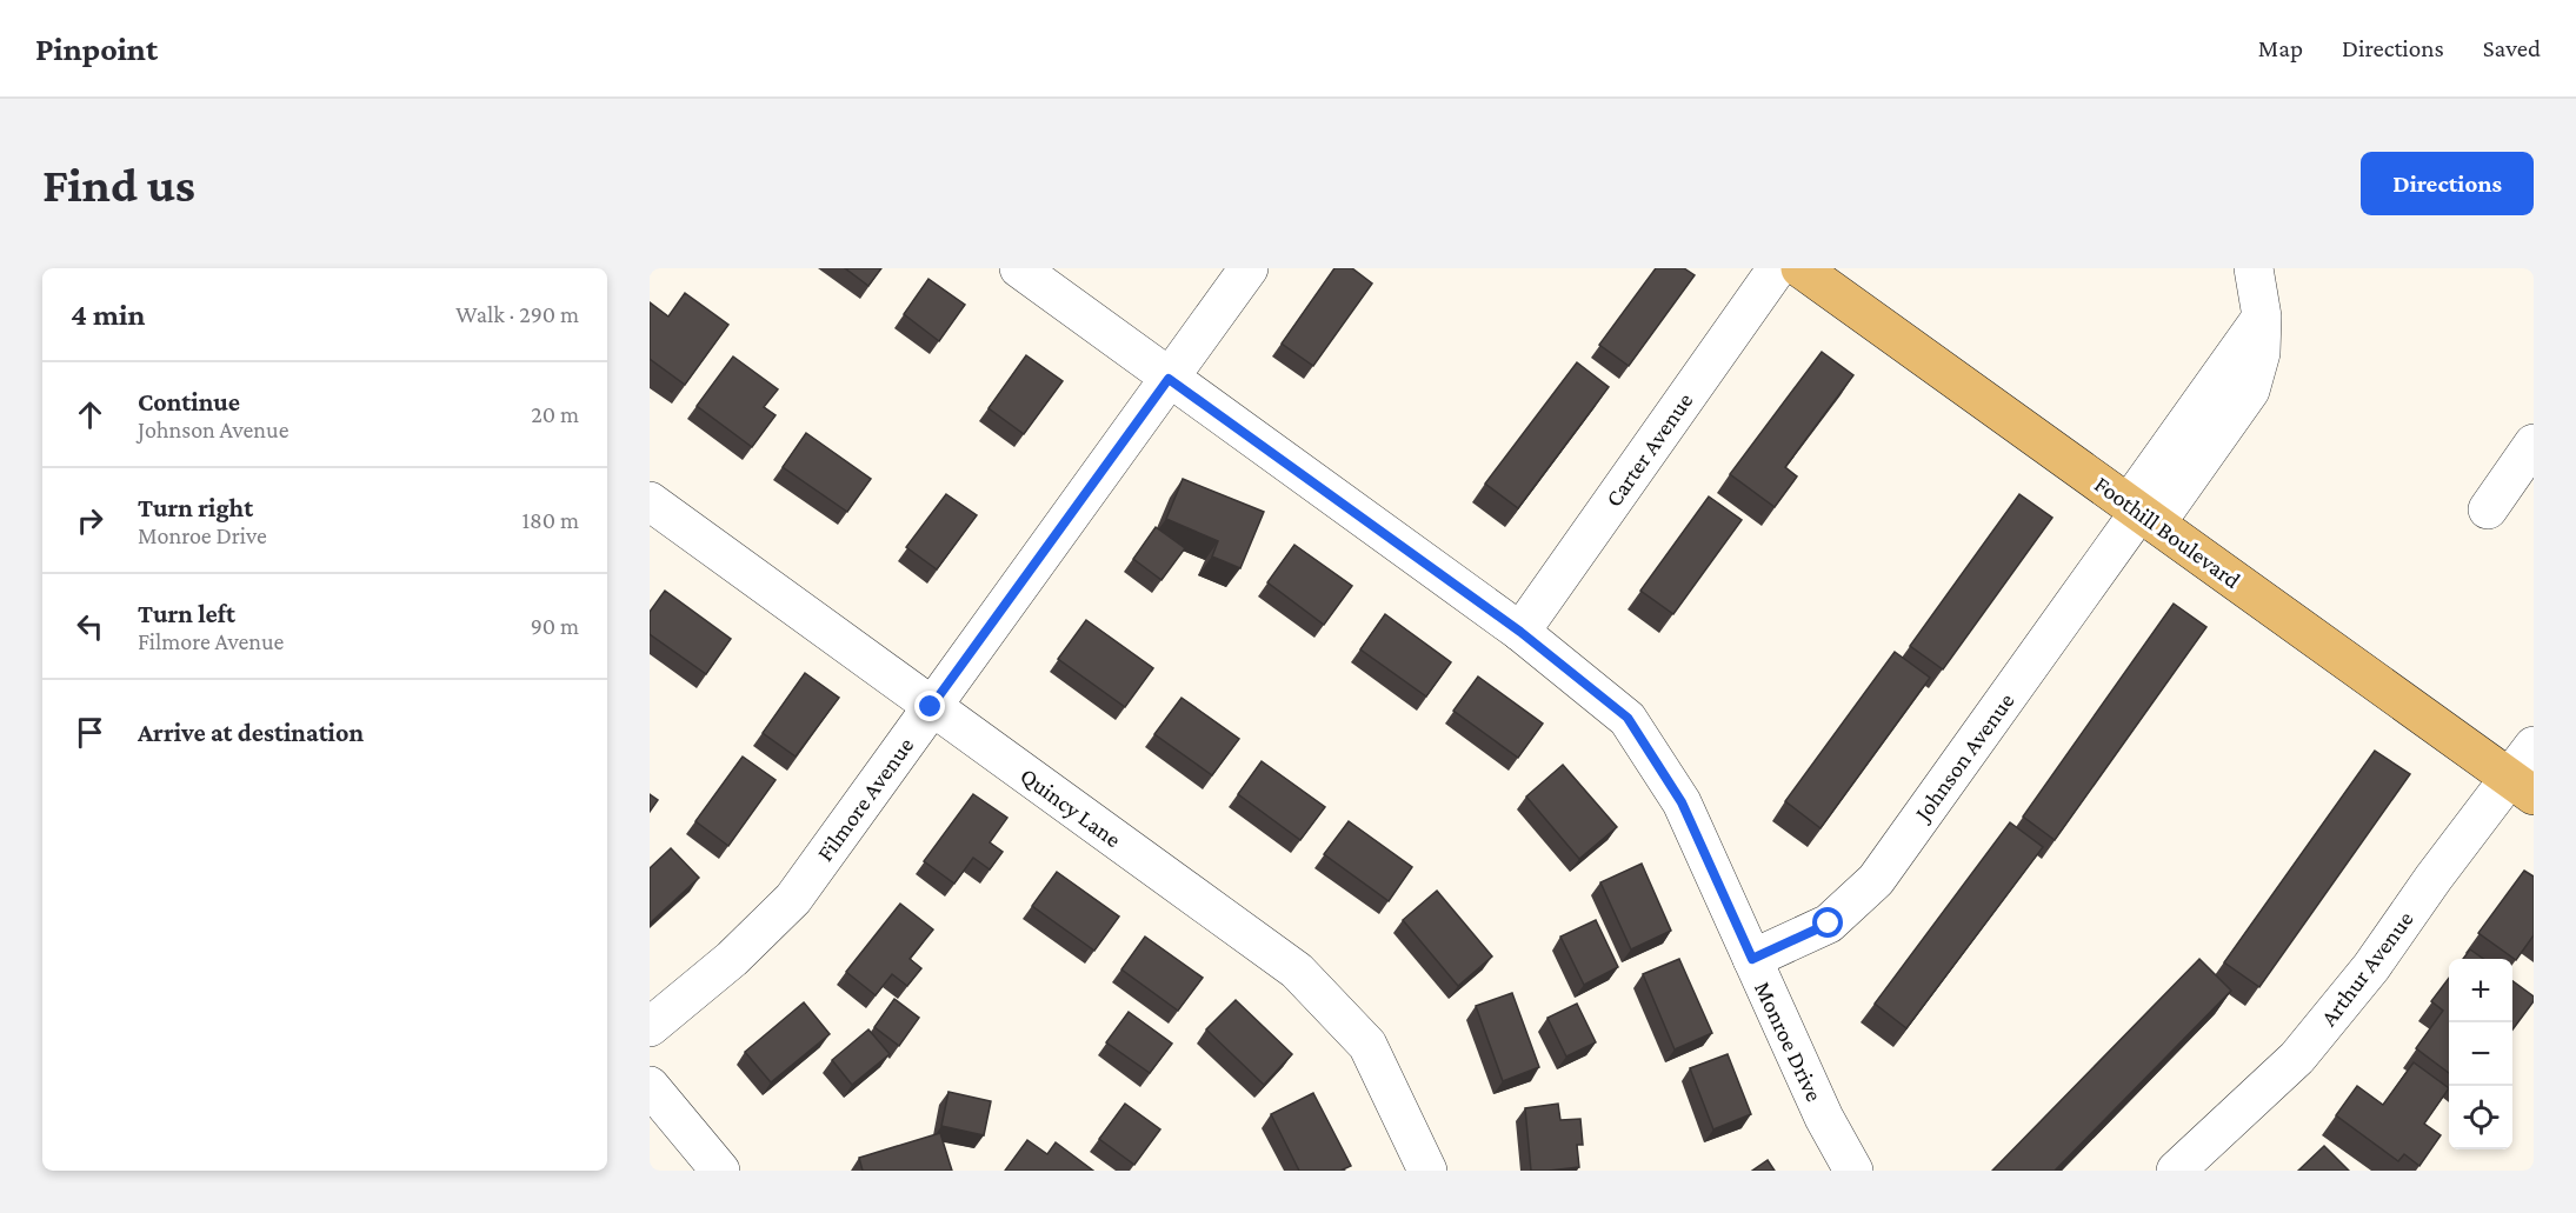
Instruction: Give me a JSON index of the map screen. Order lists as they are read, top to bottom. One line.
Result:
{"streets":{"main road":["Foothill Boulevard"],"street":["Carter Avenue","Johnson Avenue","Filmore Avenue","Quincy Lane","Arthur Avenue","Monroe Drive"]},"crossings":[["Carter Avenue","Monroe Drive"],["Foothill Boulevard","Johnson Avenue"],["Foothill Boulevard","Arthur Avenue"],["Johnson Avenue","Monroe Drive"],["Filmore Avenue","Quincy Lane"],["Filmore Avenue","Monroe Drive"]],"page":{"header":"Pinpoint","nav":["Map","Directions","Saved"],"buttons":"Directions","title":"Find us","heading":["4 min","Walk · 290 m"],"list":[["Continue","Johnson Avenue","20 m"],["Turn right","Monroe Drive","180 m"],["Turn left","Filmore Avenue","90 m"],"Arrive at destination"],"map_buttons":["+","−"]}}
